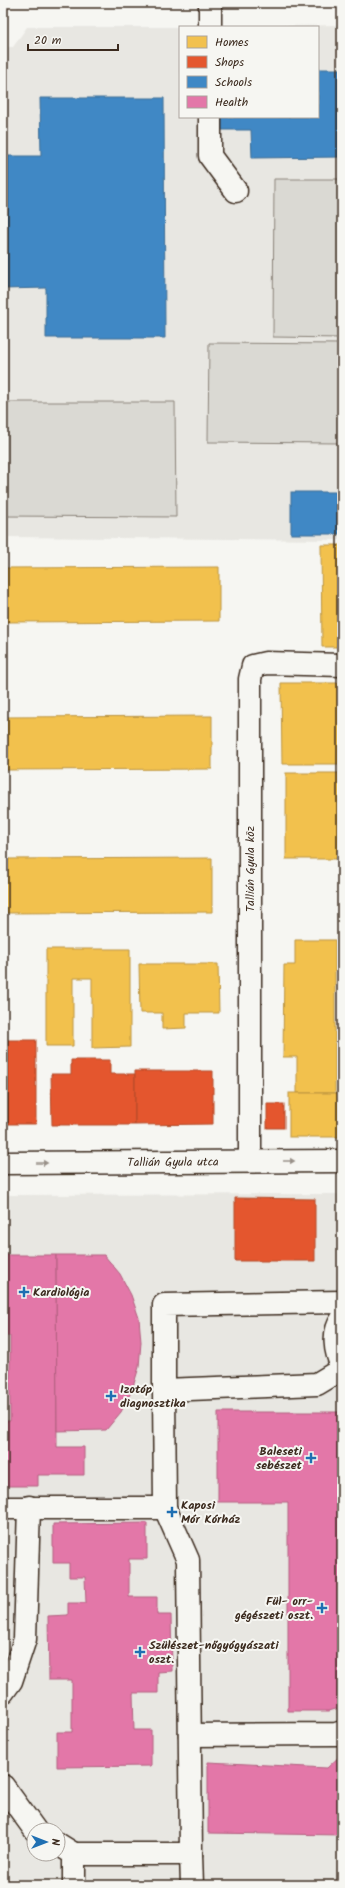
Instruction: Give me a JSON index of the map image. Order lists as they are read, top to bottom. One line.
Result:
{"streets":{"street":["Tallián Gyula köz","Tallián Gyula utca"]},"crossings":[["Tallián Gyula köz","Tallián Gyula utca"]],"one_way":["Tallián Gyula utca"],"places":{"health":["Kardiológia","Izotóp diagnosztika","Baleseti sebészet","Kaposi Mór Kórház","Fül- orr- gégészeti oszt.","Szülészet-nőgyógyászati oszt."]},"legend":["Homes","Shops","Schools","Health"],"scale_bar":"20 m","north":"right"}
